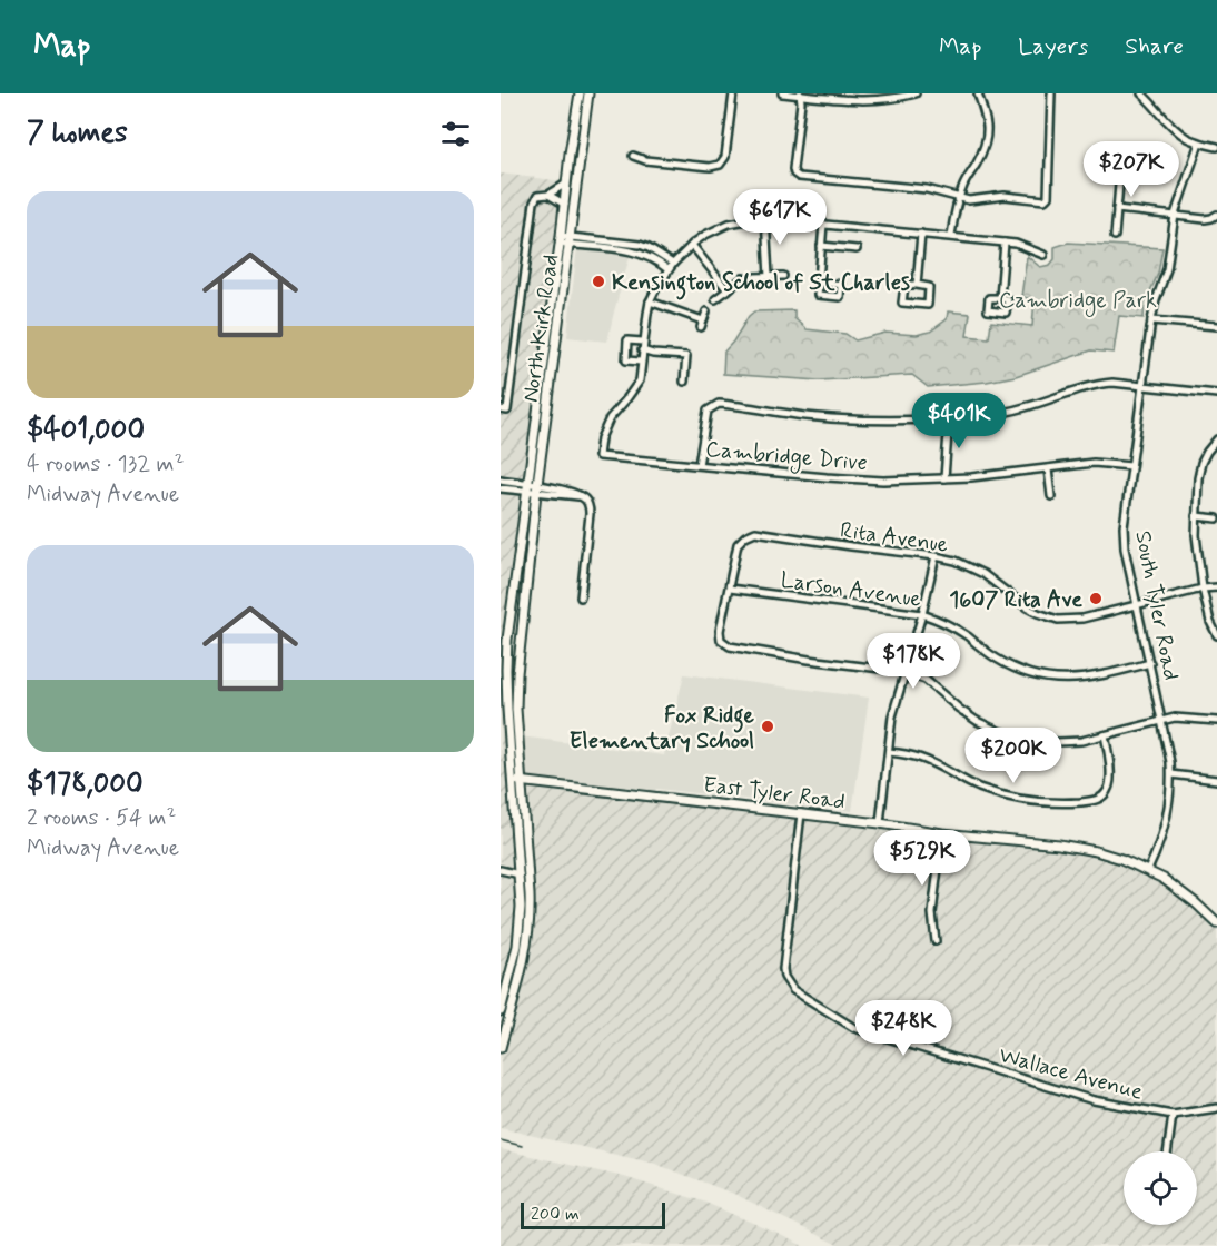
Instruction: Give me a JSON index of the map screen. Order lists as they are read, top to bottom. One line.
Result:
{"streets":{"main road":["North Kirk Road","East Tyler Road"],"street":["Cambridge Drive","Rita Avenue","Larson Avenue","South Tyler Road","Wallace Avenue"]},"crossings":[["North Kirk Road","East Tyler Road"],["Cambridge Drive","South Tyler Road"],["Rita Avenue","Larson Avenue"],["Rita Avenue","South Tyler Road"],["Larson Avenue","South Tyler Road"],["South Tyler Road","East Tyler Road"],["East Tyler Road","Wallace Avenue"]],"parks":["Cambridge Park"],"places":["Kensington School of St Charles","1607 Rita Ave","Fox Ridge Elementary School"],"scale_bar":"200 m","page":{"header":"Map","nav":["Map","Layers","Share"],"heading":"7 homes","price":["$207K","$617K","$401K","$178K","$200K","$529K","$248K"],"list":[{"name":"$401,000","note":"4 rooms · 132 m² · Midway Avenue"},{"name":"$178,000","note":"2 rooms · 54 m² · Midway Avenue"}],"scale":"200 m"}}
